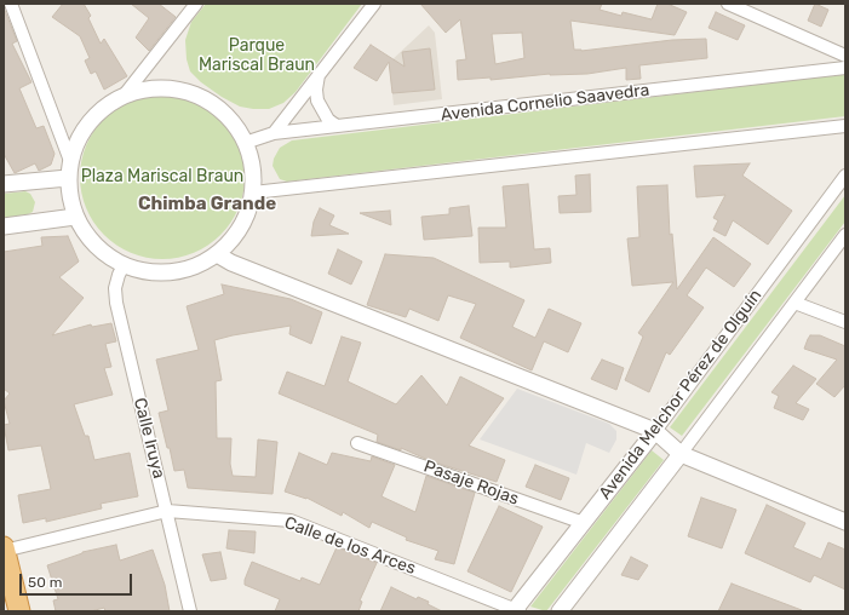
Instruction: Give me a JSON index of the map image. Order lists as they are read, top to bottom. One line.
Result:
{"streets":{"street":["Avenida Cornelio Saavedra","Avenida Melchor Pérez de Olguín","Calle Iruya","Pasaje Rojas","Calle de los Arces"]},"crossings":[["Avenida Melchor Pérez de Olguín","Pasaje Rojas"],["Avenida Melchor Pérez de Olguín","Calle de los Arces"],["Calle Iruya","Calle de los Arces"]],"districts":["Chimba Grande"],"parks":["Parque Mariscal Braun","Plaza Mariscal Braun"],"scale_bar":"50 m"}
